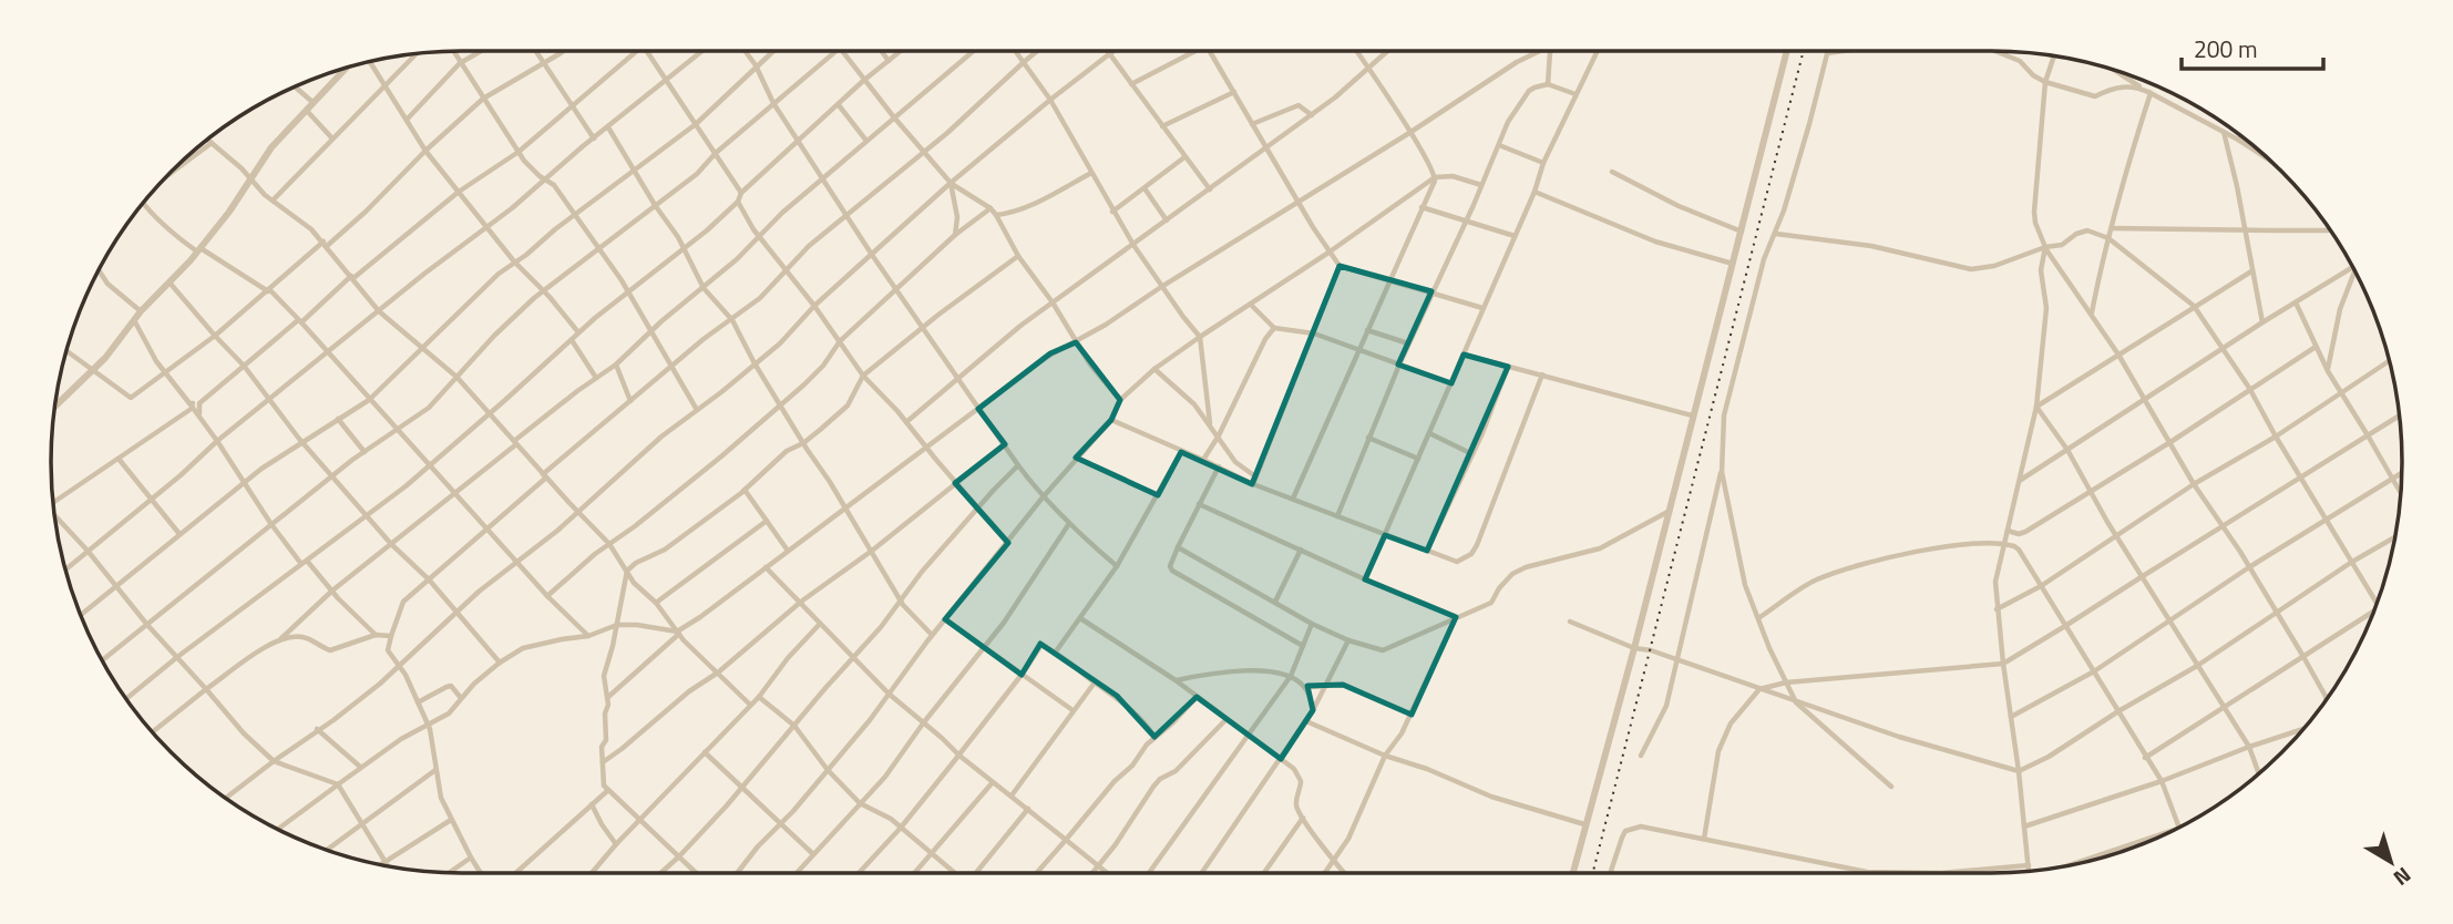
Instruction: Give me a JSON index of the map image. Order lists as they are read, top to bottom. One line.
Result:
{"scale_bar":"200 m","north":"bottom right"}
